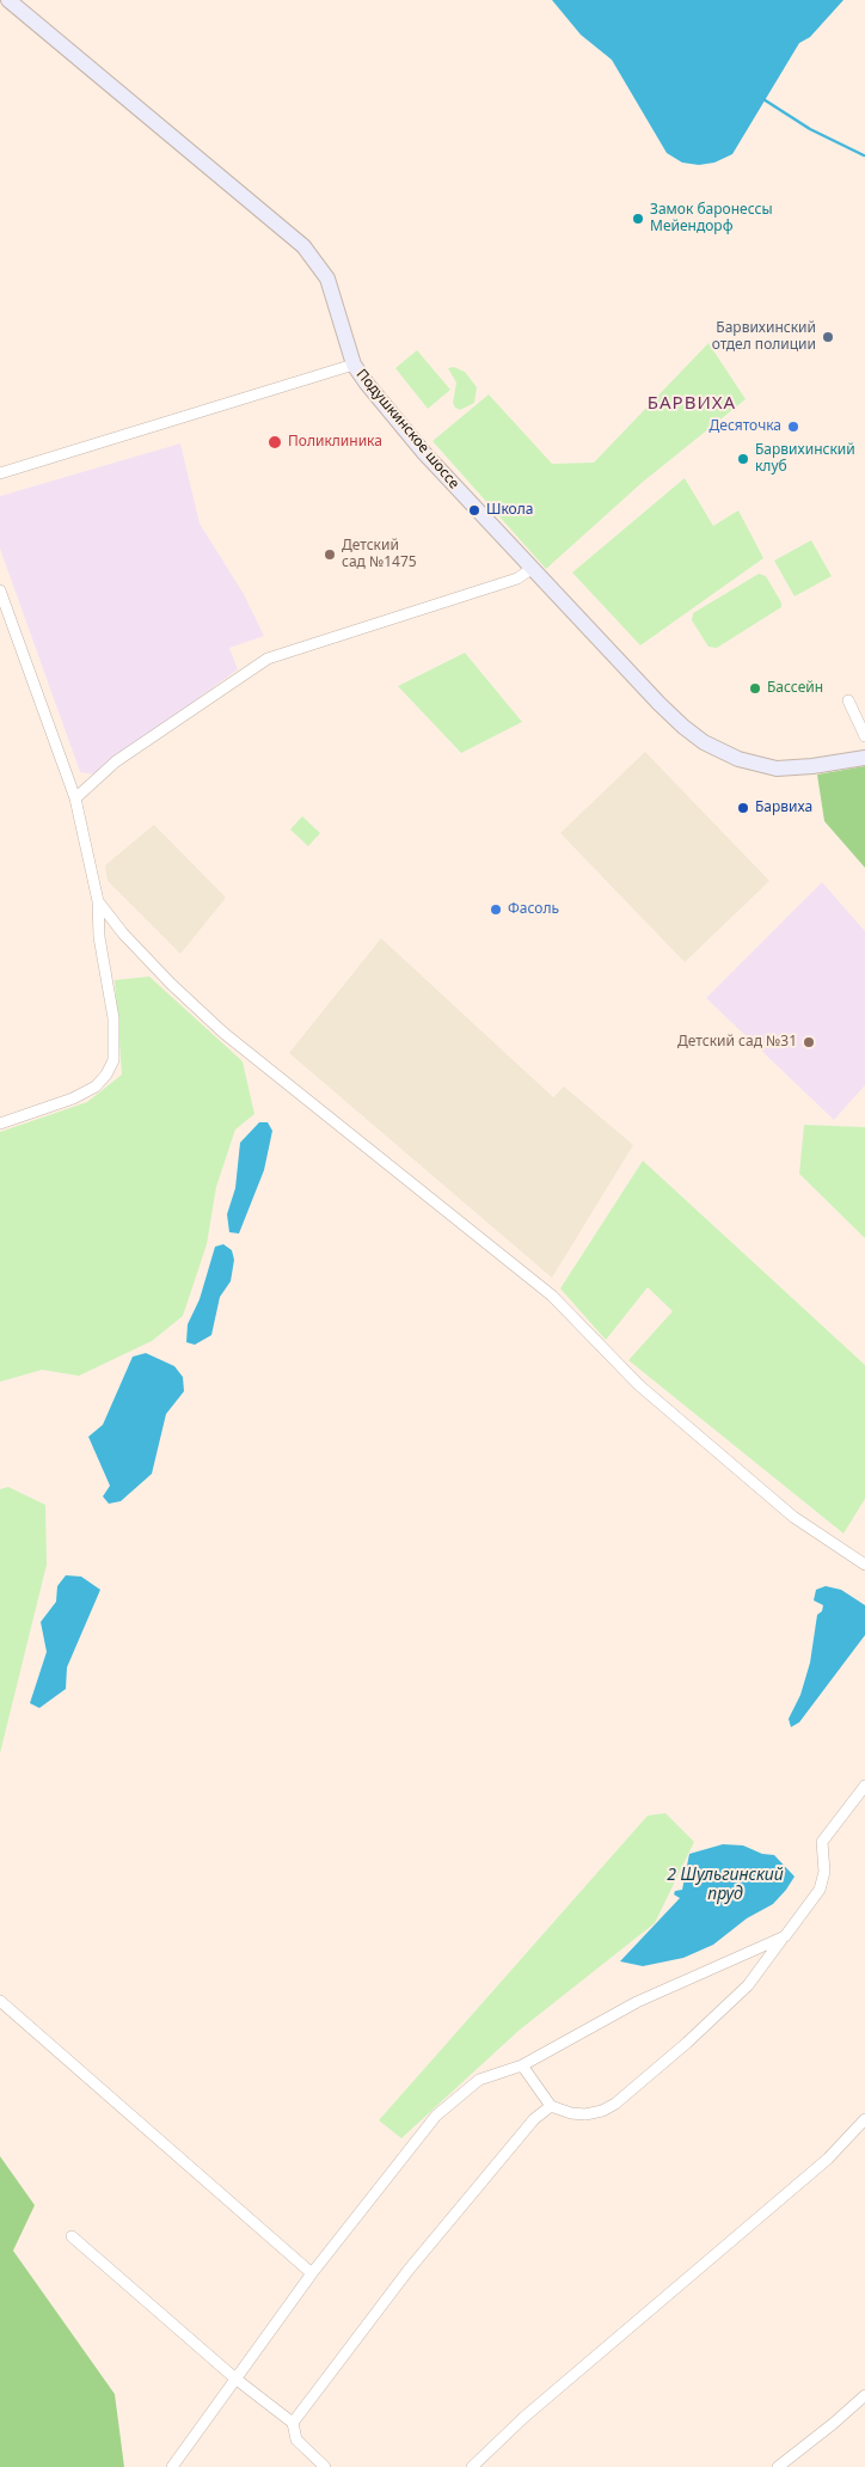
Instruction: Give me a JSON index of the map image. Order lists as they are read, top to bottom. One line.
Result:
{"streets":{"main road":["Подушкинское шоссе"]},"districts":["БАРВИХА"],"water":["2 Шульгинский пруд"],"places":["Замок баронессы Мейендорф","Барвихинский отдел полиции","Десяточка","Поликлиника","Барвихинский клуб","Школа","Детский сад №1475","Бассейн","Барвиха","Фасоль","Детский сад №31"]}
